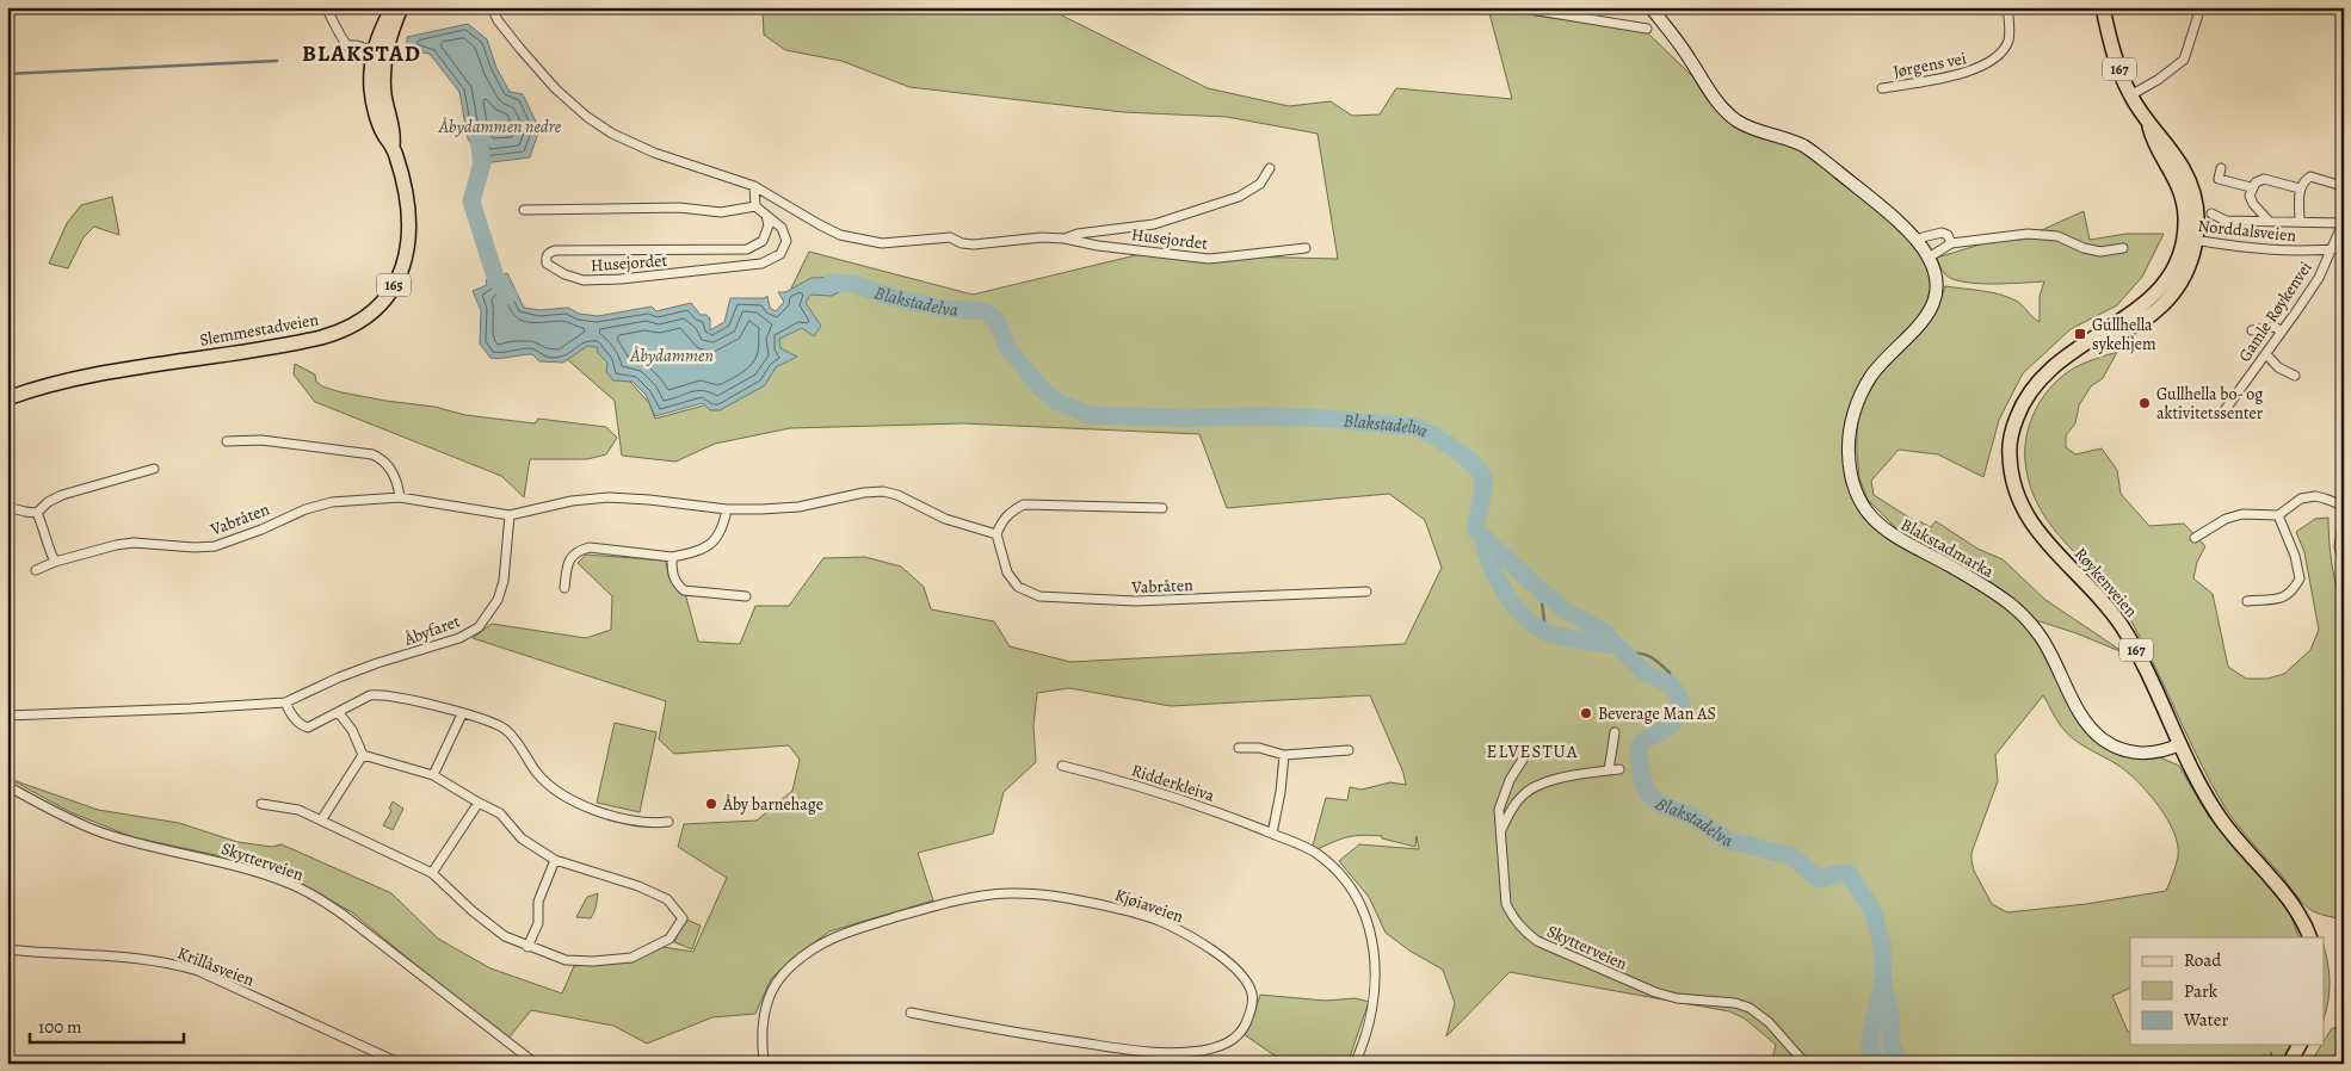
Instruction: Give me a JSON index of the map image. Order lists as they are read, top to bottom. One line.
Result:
{"streets":{"main road":["167","165","Slemmestadveien","Blakstadmarka","Røykenveien"],"street":["Jørgens vei","Norddalsveien","Husejordet","Gamle Røykenvei","Vabråten","Åbyfaret","Ridderkleiva","Skytterveien","Kjøiaveien","Krillåsveien"]},"crossings":[["Norddalsveien","Gamle Røykenvei"],["Norddalsveien","Røykenveien"],["Vabråten","Åbyfaret"],["Blakstadmarka","Røykenveien"]],"districts":["BLAKSTAD","ELVESTUA"],"water":["Åbydammen nedre","Blakstadelva","Åbydammen"],"places":{"transit":["Gullhella sykehjem"],"other":["Gullhella bo- og aktivitetssenter","Beverage Man AS","Åby barnehage"]},"legend":["Road","Park","Water"],"scale_bar":"100 m"}
